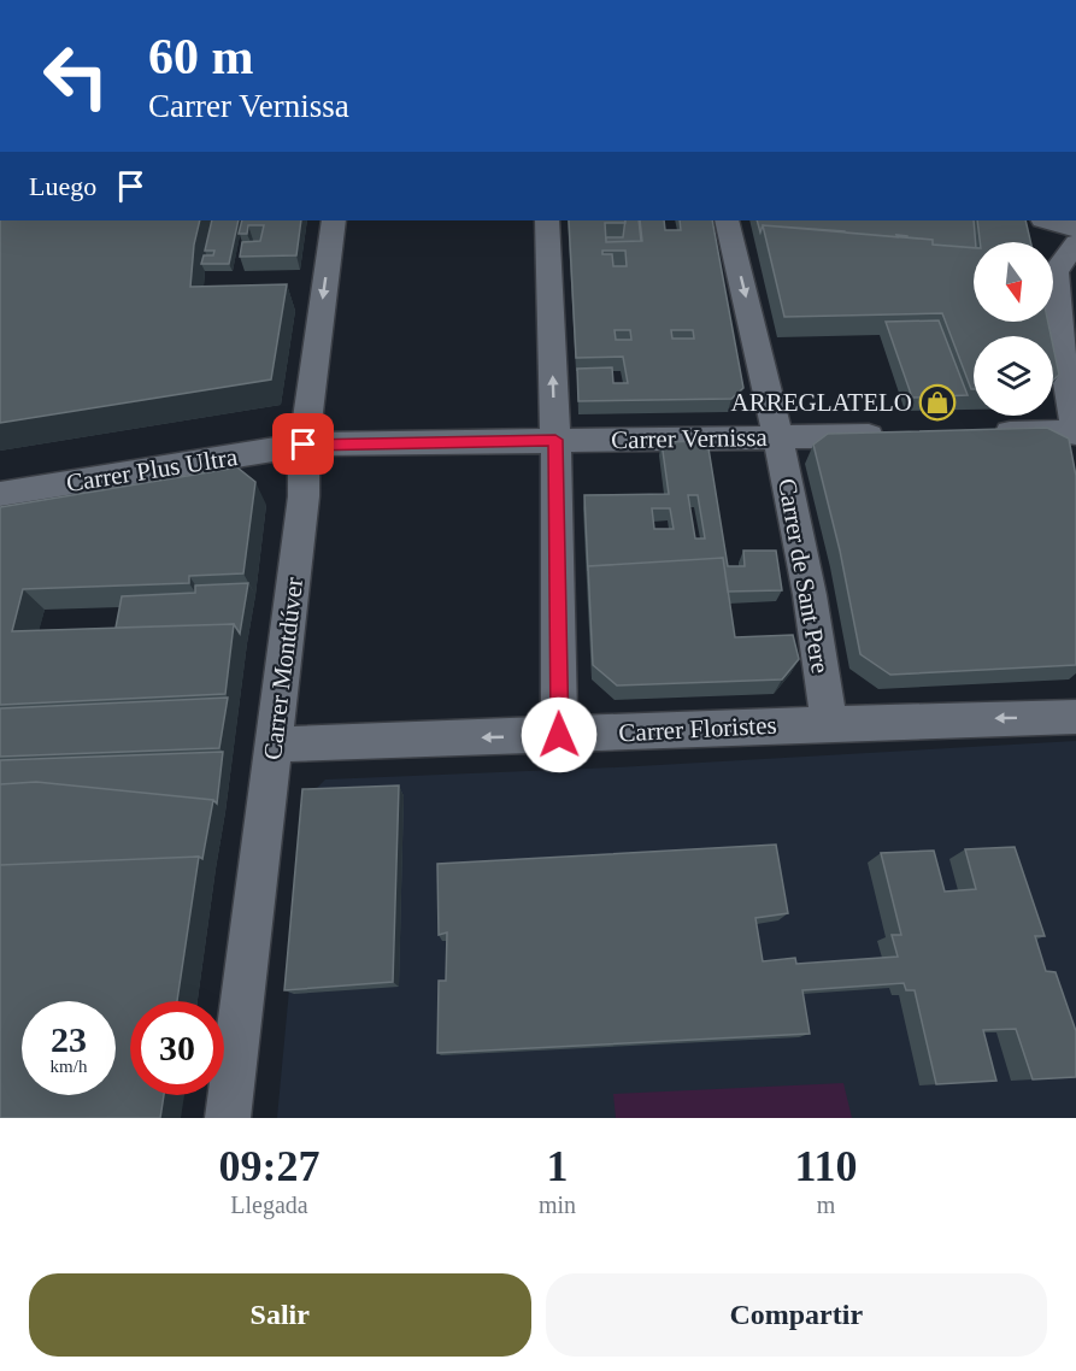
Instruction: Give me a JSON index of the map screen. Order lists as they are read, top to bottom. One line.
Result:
{"streets":{"street":["Carrer Vernissa","Carrer Plus Ultra","Carrer de Sant Pere","Carrer Montdúver","Carrer Floristes"]},"crossings":[["Carrer Vernissa","Carrer Plus Ultra"],["Carrer Vernissa","Carrer de Sant Pere"],["Carrer Vernissa","Carrer Montdúver"],["Carrer Plus Ultra","Carrer Montdúver"],["Carrer de Sant Pere","Carrer Floristes"],["Carrer Montdúver","Carrer Floristes"]],"one_way":["Carrer Floristes"],"places":{"shop":["ARREGLATELO"]},"north":"bottom","page":{"turn":["60 m","Carrer Vernissa"],"then":"Luego","speed":"23 km/h","limit":"30","eta":["09:27","Llegada","1","min","110","m"],"buttons":["Salir","Compartir"]}}
